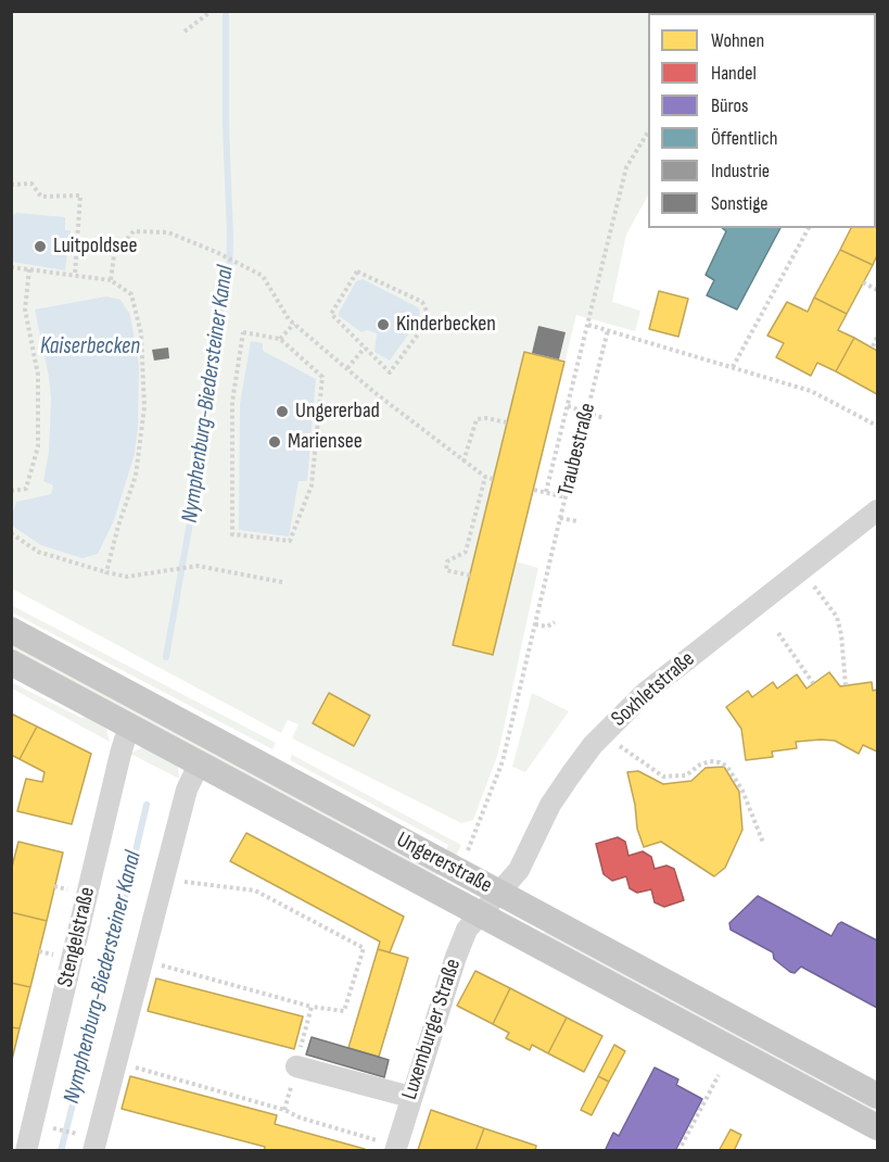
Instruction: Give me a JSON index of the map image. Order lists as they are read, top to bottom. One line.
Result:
{"streets":{"main road":["Ungererstraße"],"street":["Soxhletstraße","Stengelstraße","Luxemburger Straße"],"path":["Traubestraße"]},"crossings":[["Soxhletstraße","Ungererstraße"],["Soxhletstraße","Luxemburger Straße"],["Ungererstraße","Stengelstraße"],["Ungererstraße","Luxemburger Straße"]],"water":["Kaiserbecken","Nymphenburg-Biedersteiner Kanal"],"places":["Luitpoldsee","Kinderbecken","Ungererbad","Mariensee"],"legend":["Wohnen","Handel","Büros","Öffentlich","Industrie","Sonstige"]}
